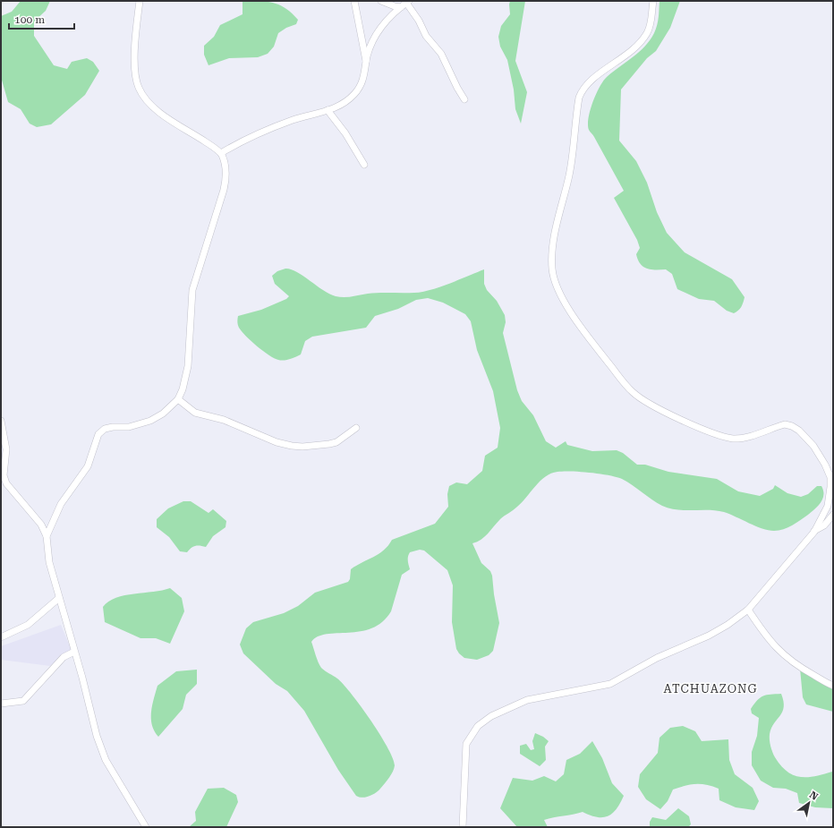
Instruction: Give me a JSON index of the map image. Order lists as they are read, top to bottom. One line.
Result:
{"districts":["ATCHUAZONG"],"scale_bar":"100 m","north":"top right"}
